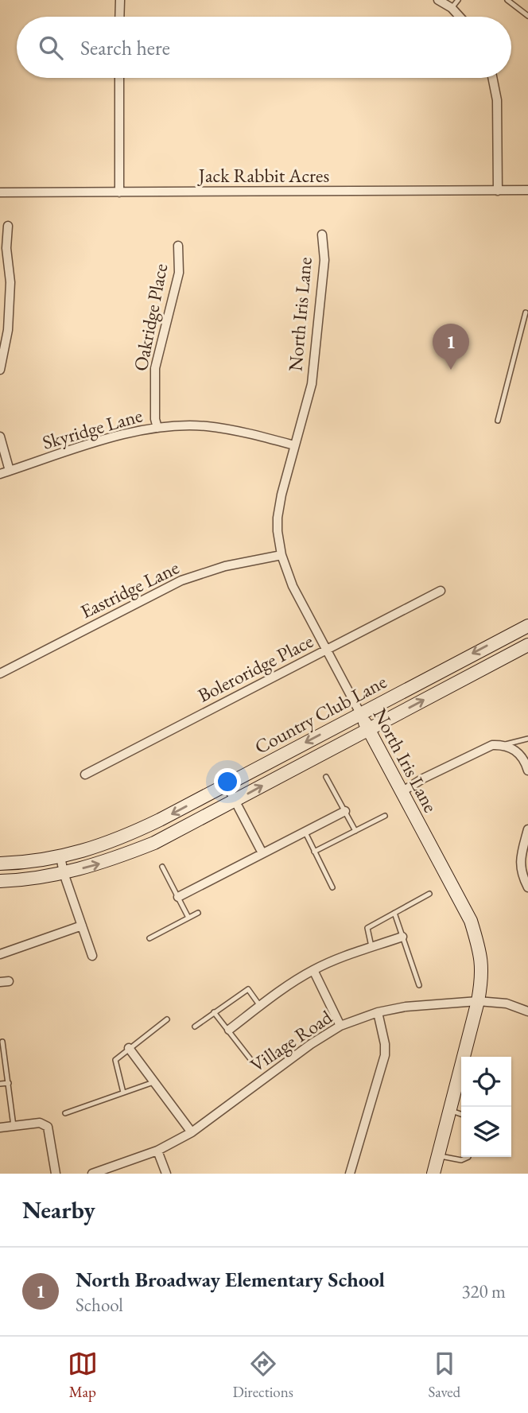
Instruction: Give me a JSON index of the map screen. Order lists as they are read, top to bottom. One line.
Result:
{"streets":{"main road":["North Iris Lane","Country Club Lane"],"street":["Jack Rabbit Acres","Oakridge Place","Skyridge Lane","Eastridge Lane","Boleroridge Place","Village Road"]},"crossings":[["North Iris Lane","Skyridge Lane"],["North Iris Lane","Eastridge Lane"],["North Iris Lane","Boleroridge Place"],["North Iris Lane","Country Club Lane"],["North Iris Lane","Village Road"],["Oakridge Place","Skyridge Lane"]],"page":{"search":"Search here","pins":"1","heading":"Nearby","list":[{"mark":"1","name":"North Broadway Elementary School","note":"School","value":"320 m"}],"nav":["Map","Directions","Saved"]}}
